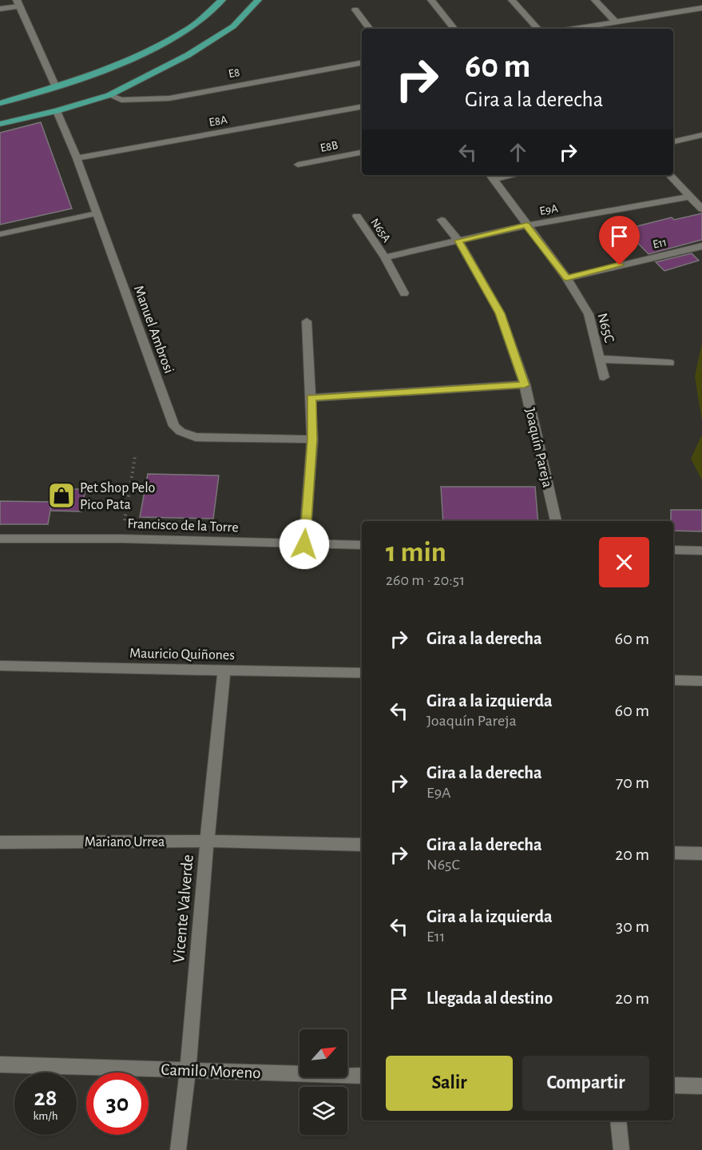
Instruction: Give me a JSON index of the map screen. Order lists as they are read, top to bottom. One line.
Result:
{"streets":{"street":["E8","E8A","E8B","E9A","N65A","E11","N65C","Manuel Ambrosi","Joaquín Pareja","Francisco de la Torre","Mauricio Quiñones","Mariano Urrea","Vicente Valverde","Camilo Moreno"]},"crossings":[["E8A","Manuel Ambrosi"],["E9A","N65A"],["E9A","N65C"],["E9A","Joaquín Pareja"],["E11","N65C"],["Mauricio Quiñones","Vicente Valverde"],["Mariano Urrea","Vicente Valverde"],["Vicente Valverde","Camilo Moreno"]],"places":{"shop":["Pet Shop Pelo Pico Pata"]},"north":"top right","page":{"turn":["60 m","Gira a la derecha"],"heading":["1 min","260 m · 20:51"],"list":[{"name":"Gira a la derecha","value":"60 m"},{"name":"Gira a la izquierda","note":"Joaquín Pareja","value":"60 m"},{"name":"Gira a la derecha","note":"E9A","value":"70 m"},{"name":"Gira a la derecha","note":"N65C","value":"20 m"},{"name":"Gira a la izquierda","note":"E11","value":"30 m"},{"name":"Llegada al destino","value":"20 m"}],"buttons":["Salir","Compartir"],"speed":"28 km/h","limit":"30"}}
